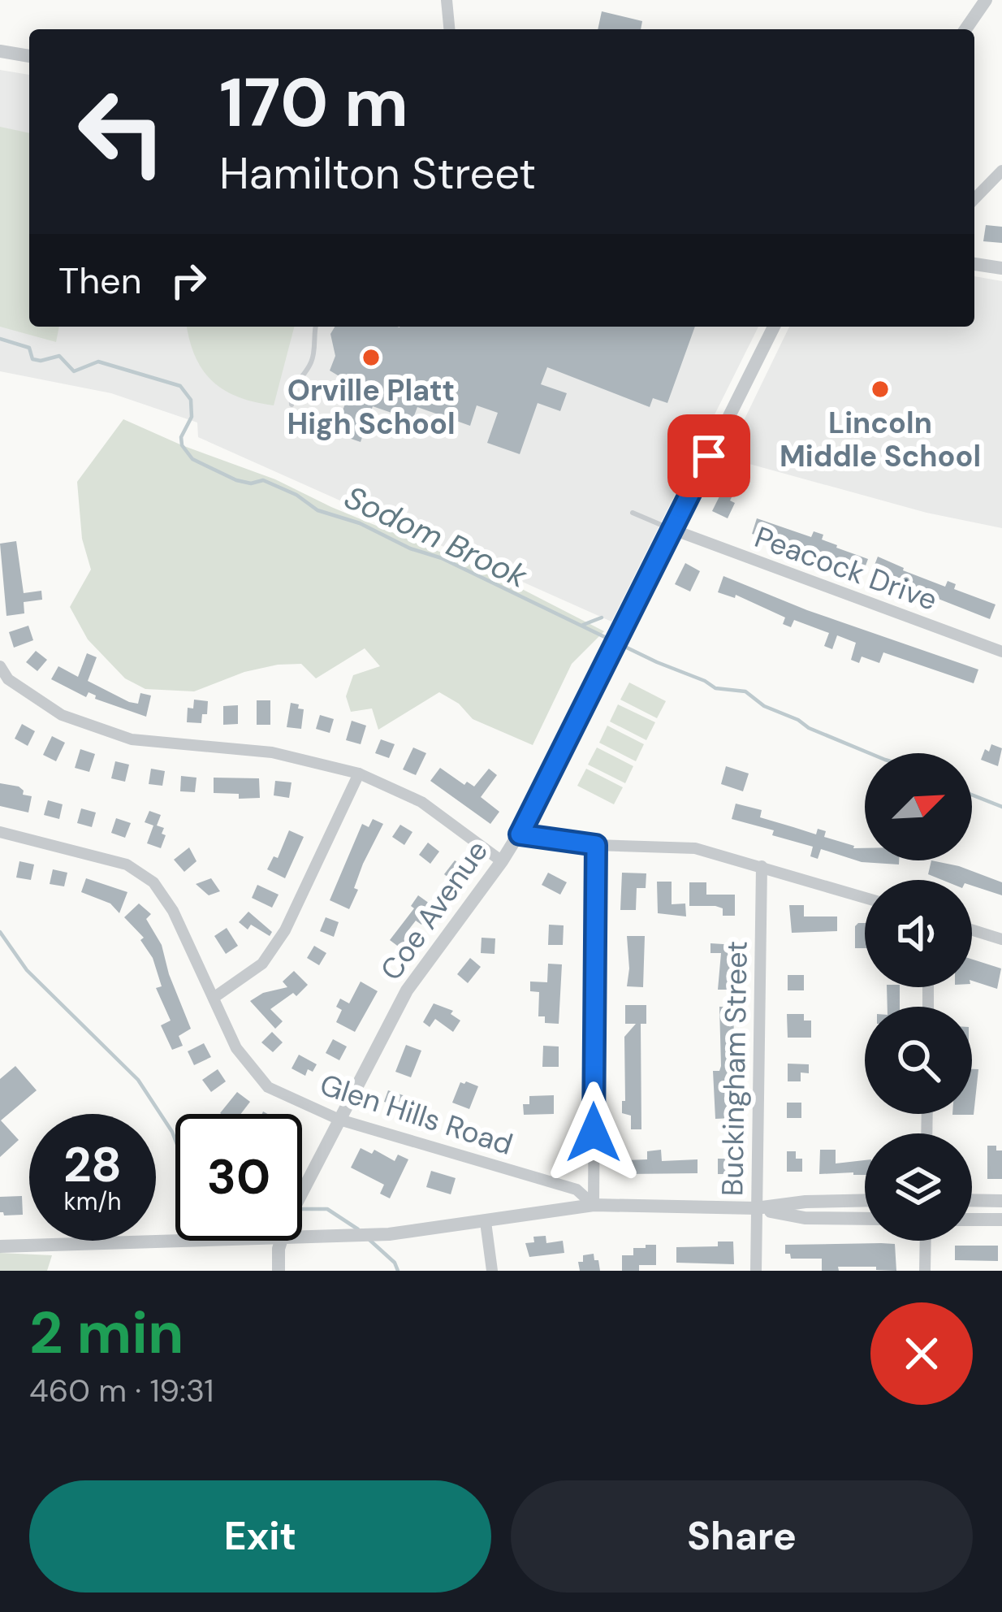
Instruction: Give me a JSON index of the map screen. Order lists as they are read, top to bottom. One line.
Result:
{"streets":{"street":["Peacock Drive","Coe Avenue","Buckingham Street","Glen Hills Road"]},"crossings":[["Peacock Drive","Coe Avenue"],["Coe Avenue","Glen Hills Road"]],"water":["Sodom Brook"],"places":["Orville Platt High School","Lincoln Middle School"],"north":"top right","page":{"turn":["170 m","Hamilton Street"],"then":"Then","speed":"28 km/h","limit":"30","heading":["2 min","460 m · 19:31"],"buttons":["Exit","Share"]}}
